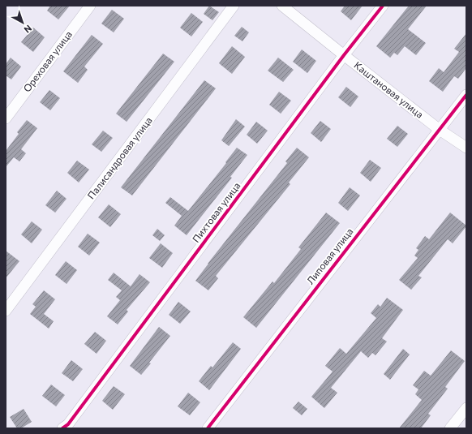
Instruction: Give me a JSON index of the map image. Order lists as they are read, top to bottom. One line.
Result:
{"streets":{"street":["Ореховая улица","Каштановая улица","Палисандровая улица","Пихтовая улица","Липовая улица"]},"crossings":[["Каштановая улица","Пихтовая улица"],["Каштановая улица","Липовая улица"]],"north":"bottom right"}
